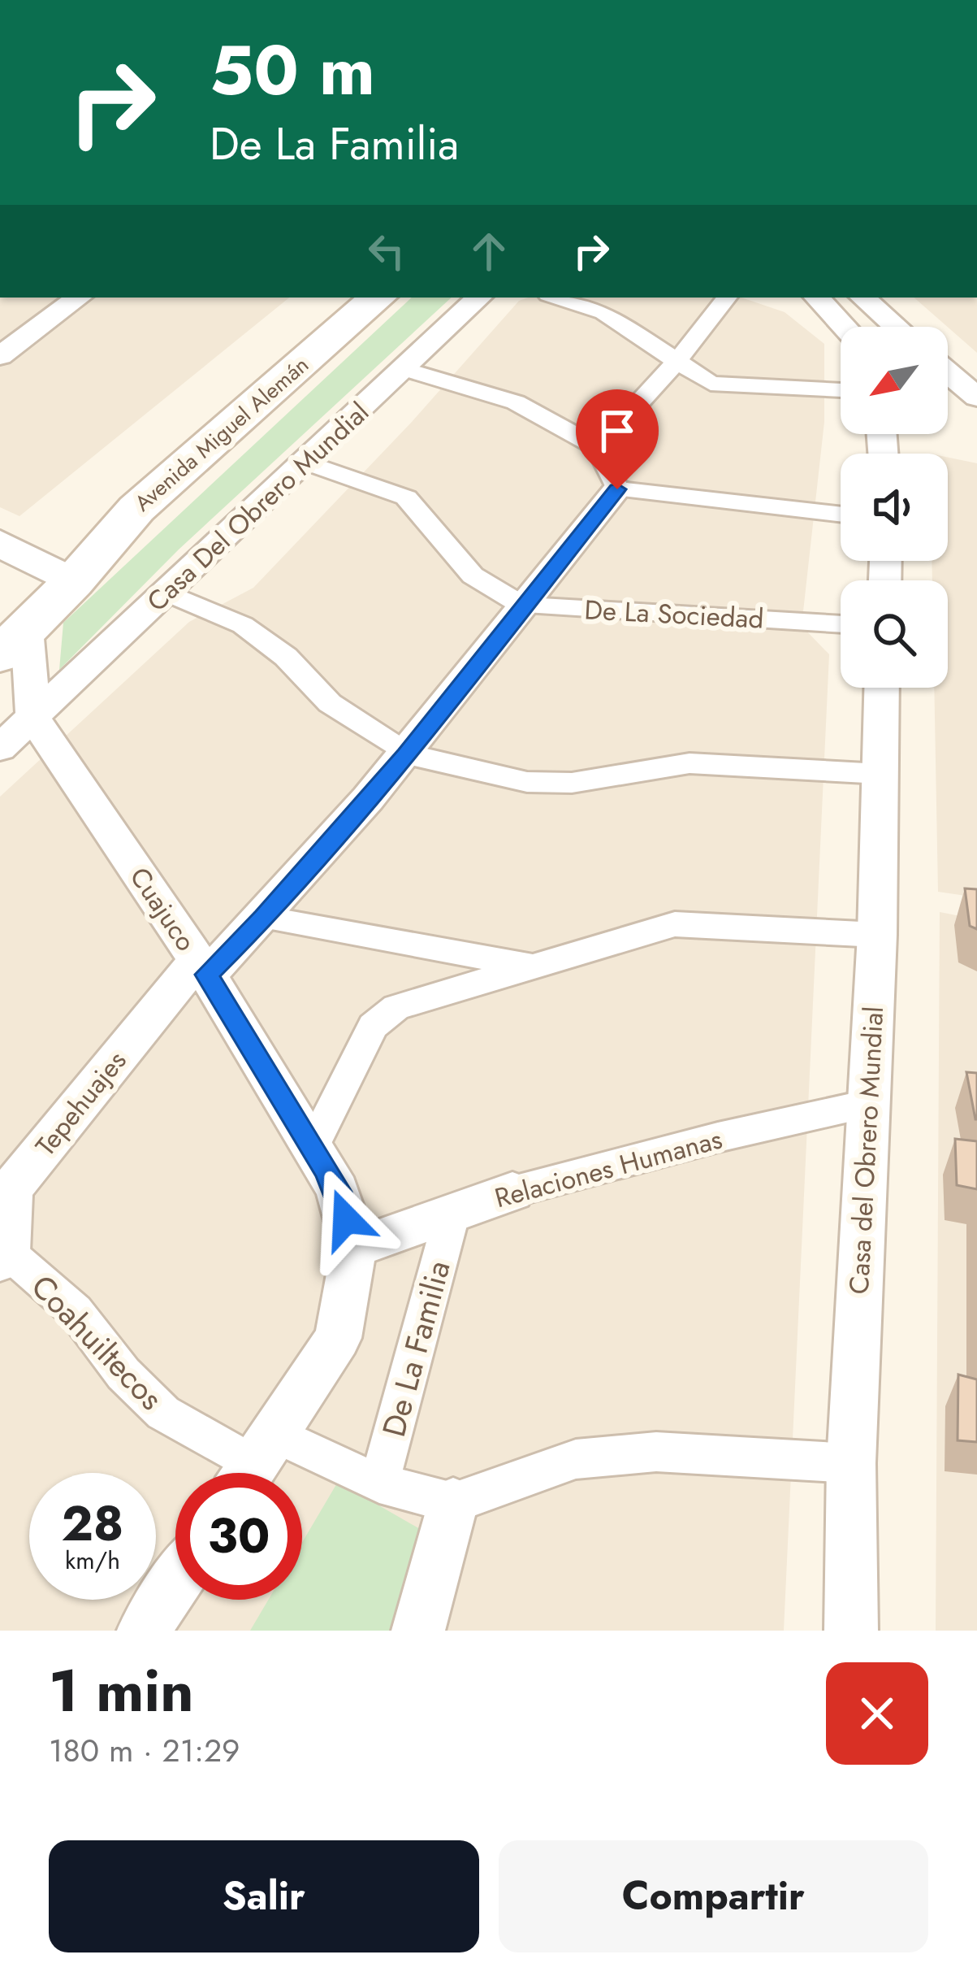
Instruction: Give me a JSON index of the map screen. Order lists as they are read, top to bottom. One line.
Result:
{"streets":{"main road":["Avenida Miguel Alemán"],"street":["Casa Del Obrero Mundial","De La Sociedad","Cuajuco","Tepehuajes","Casa del Obrero Mundial","Relaciones Humanas","Coahuiltecos","De La Familia"]},"crossings":[["Casa Del Obrero Mundial","De La Sociedad"],["Casa Del Obrero Mundial","Cuajuco"],["Cuajuco","Tepehuajes"],["Cuajuco","Relaciones Humanas"],["Cuajuco","Coahuiltecos"],["Tepehuajes","Coahuiltecos"],["Casa del Obrero Mundial","Relaciones Humanas"],["Relaciones Humanas","De La Familia"],["Coahuiltecos","De La Familia"]],"north":"bottom left","page":{"turn":["50 m","De La Familia"],"speed":"28 km/h","limit":"30","heading":["1 min","180 m · 21:29"],"buttons":["Salir","Compartir"]}}
